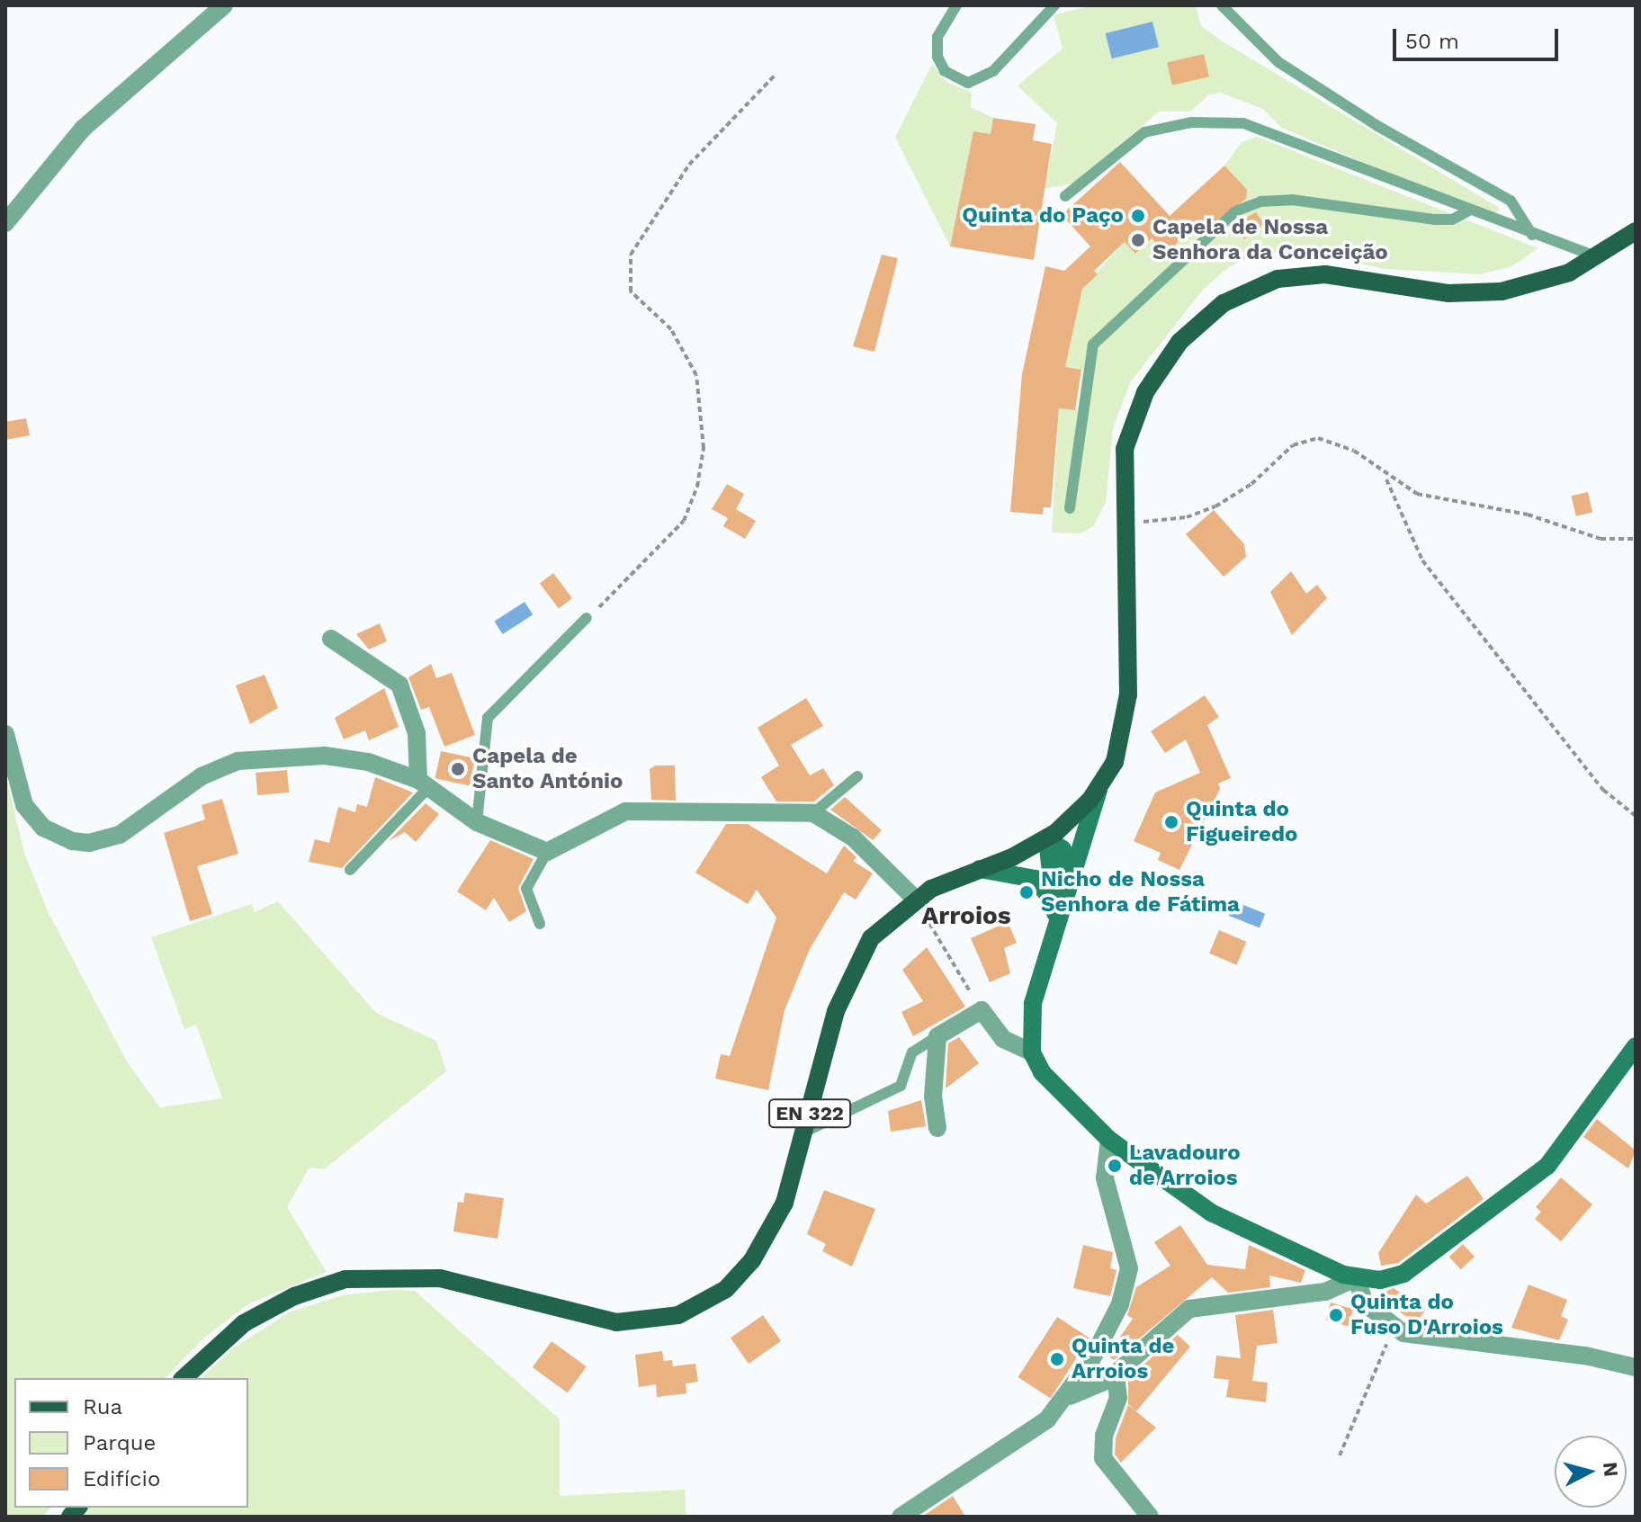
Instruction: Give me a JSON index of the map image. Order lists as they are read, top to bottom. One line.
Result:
{"streets":{"main road":["EN 322"]},"districts":["Arroios"],"places":["Quinta do Paço","Capela de Nossa Senhora da Conceição","Capela de Santo António","Quinta do Figueiredo","Nicho de Nossa Senhora de Fátima","Lavadouro de Arroios","Quinta do Fuso D'Arroios","Quinta de Arroios"],"legend":["Rua","Parque","Edifício"],"scale_bar":"50 m","north":"right"}
